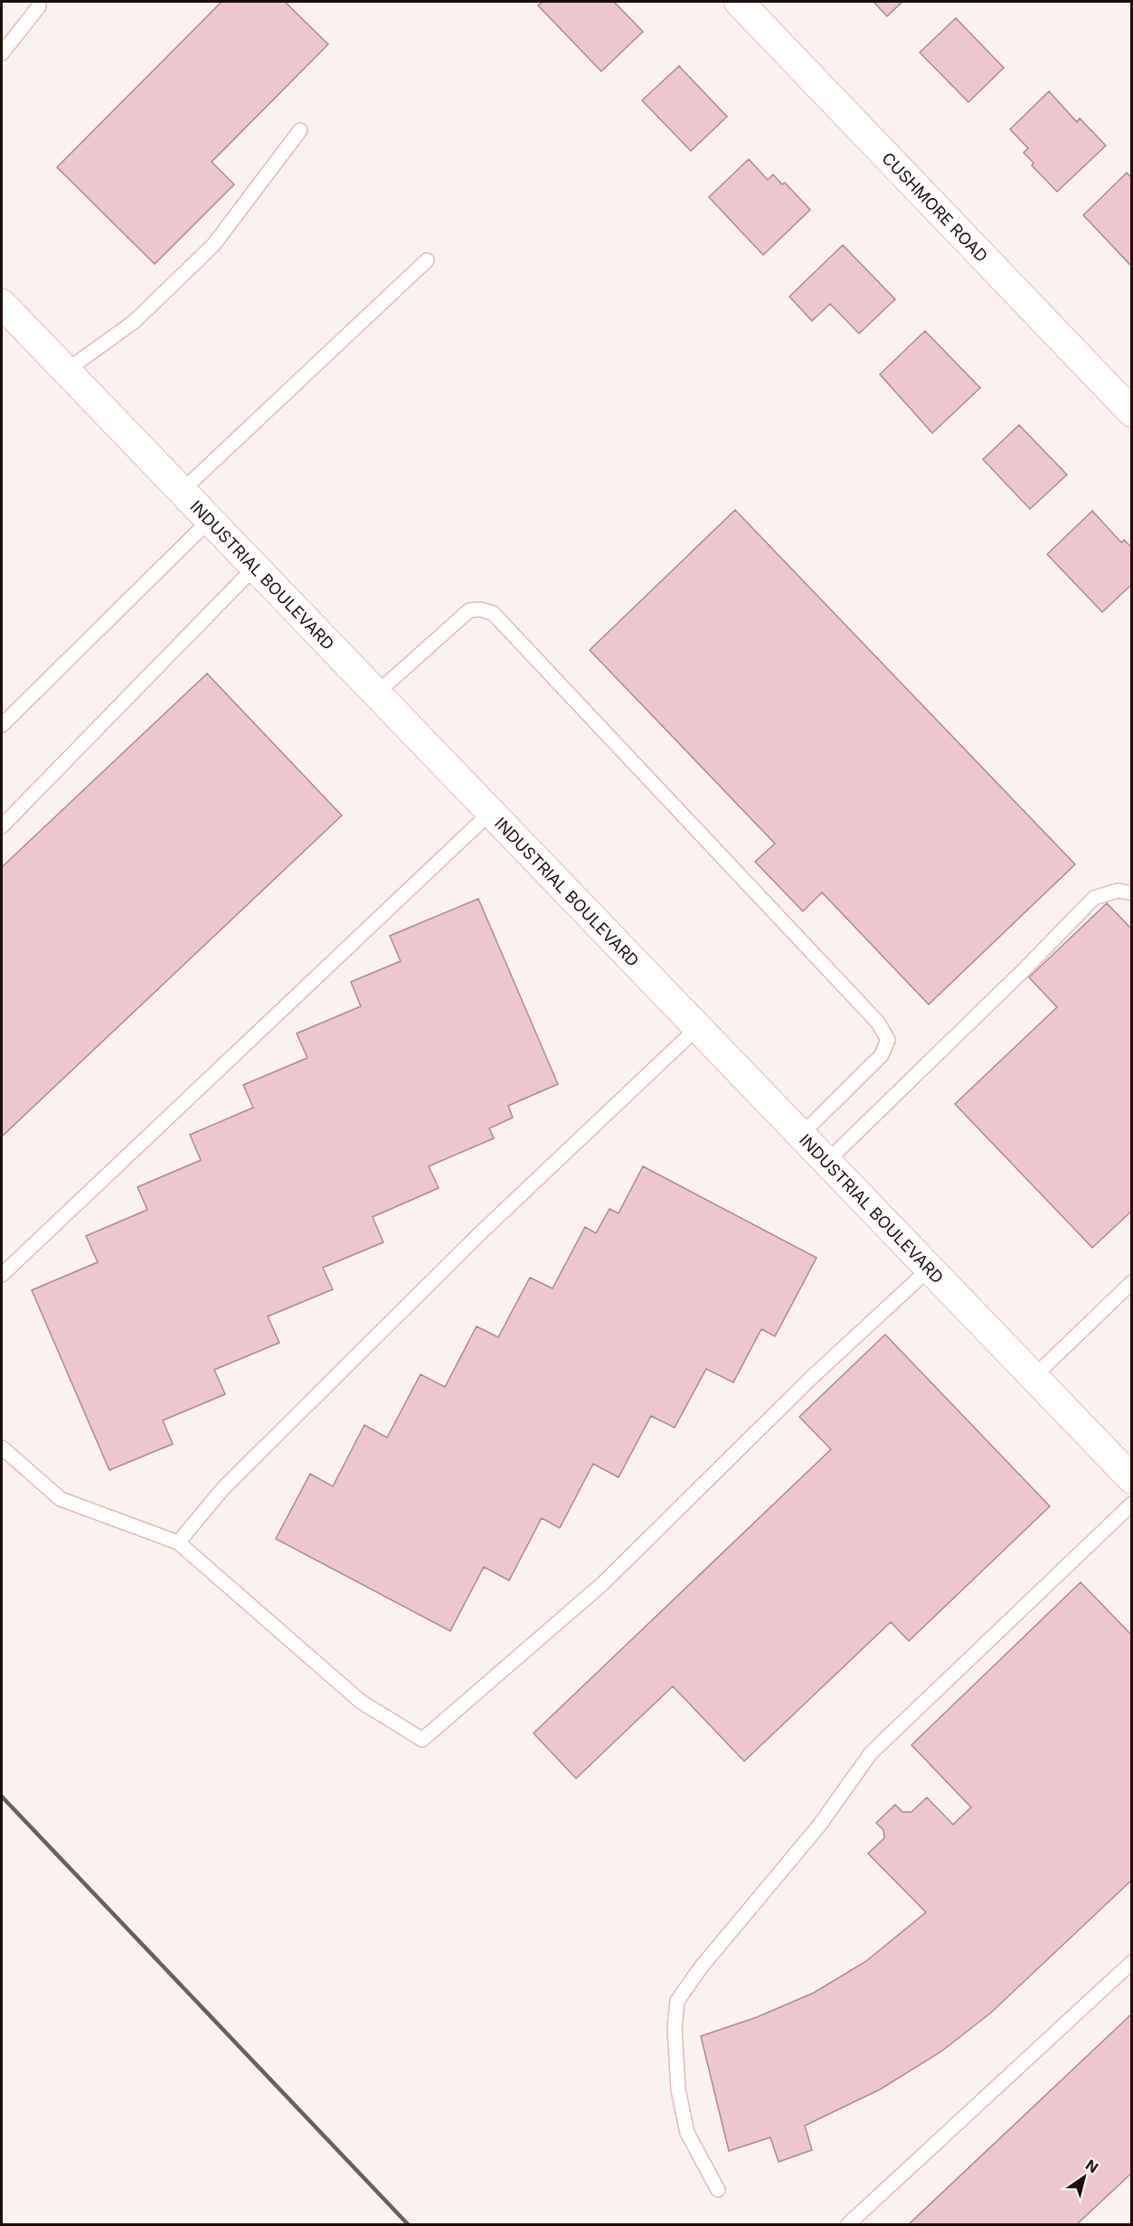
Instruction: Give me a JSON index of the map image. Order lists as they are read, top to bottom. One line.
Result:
{"streets":{"street":["CUSHMORE ROAD","INDUSTRIAL BOULEVARD"]},"north":"top right"}
